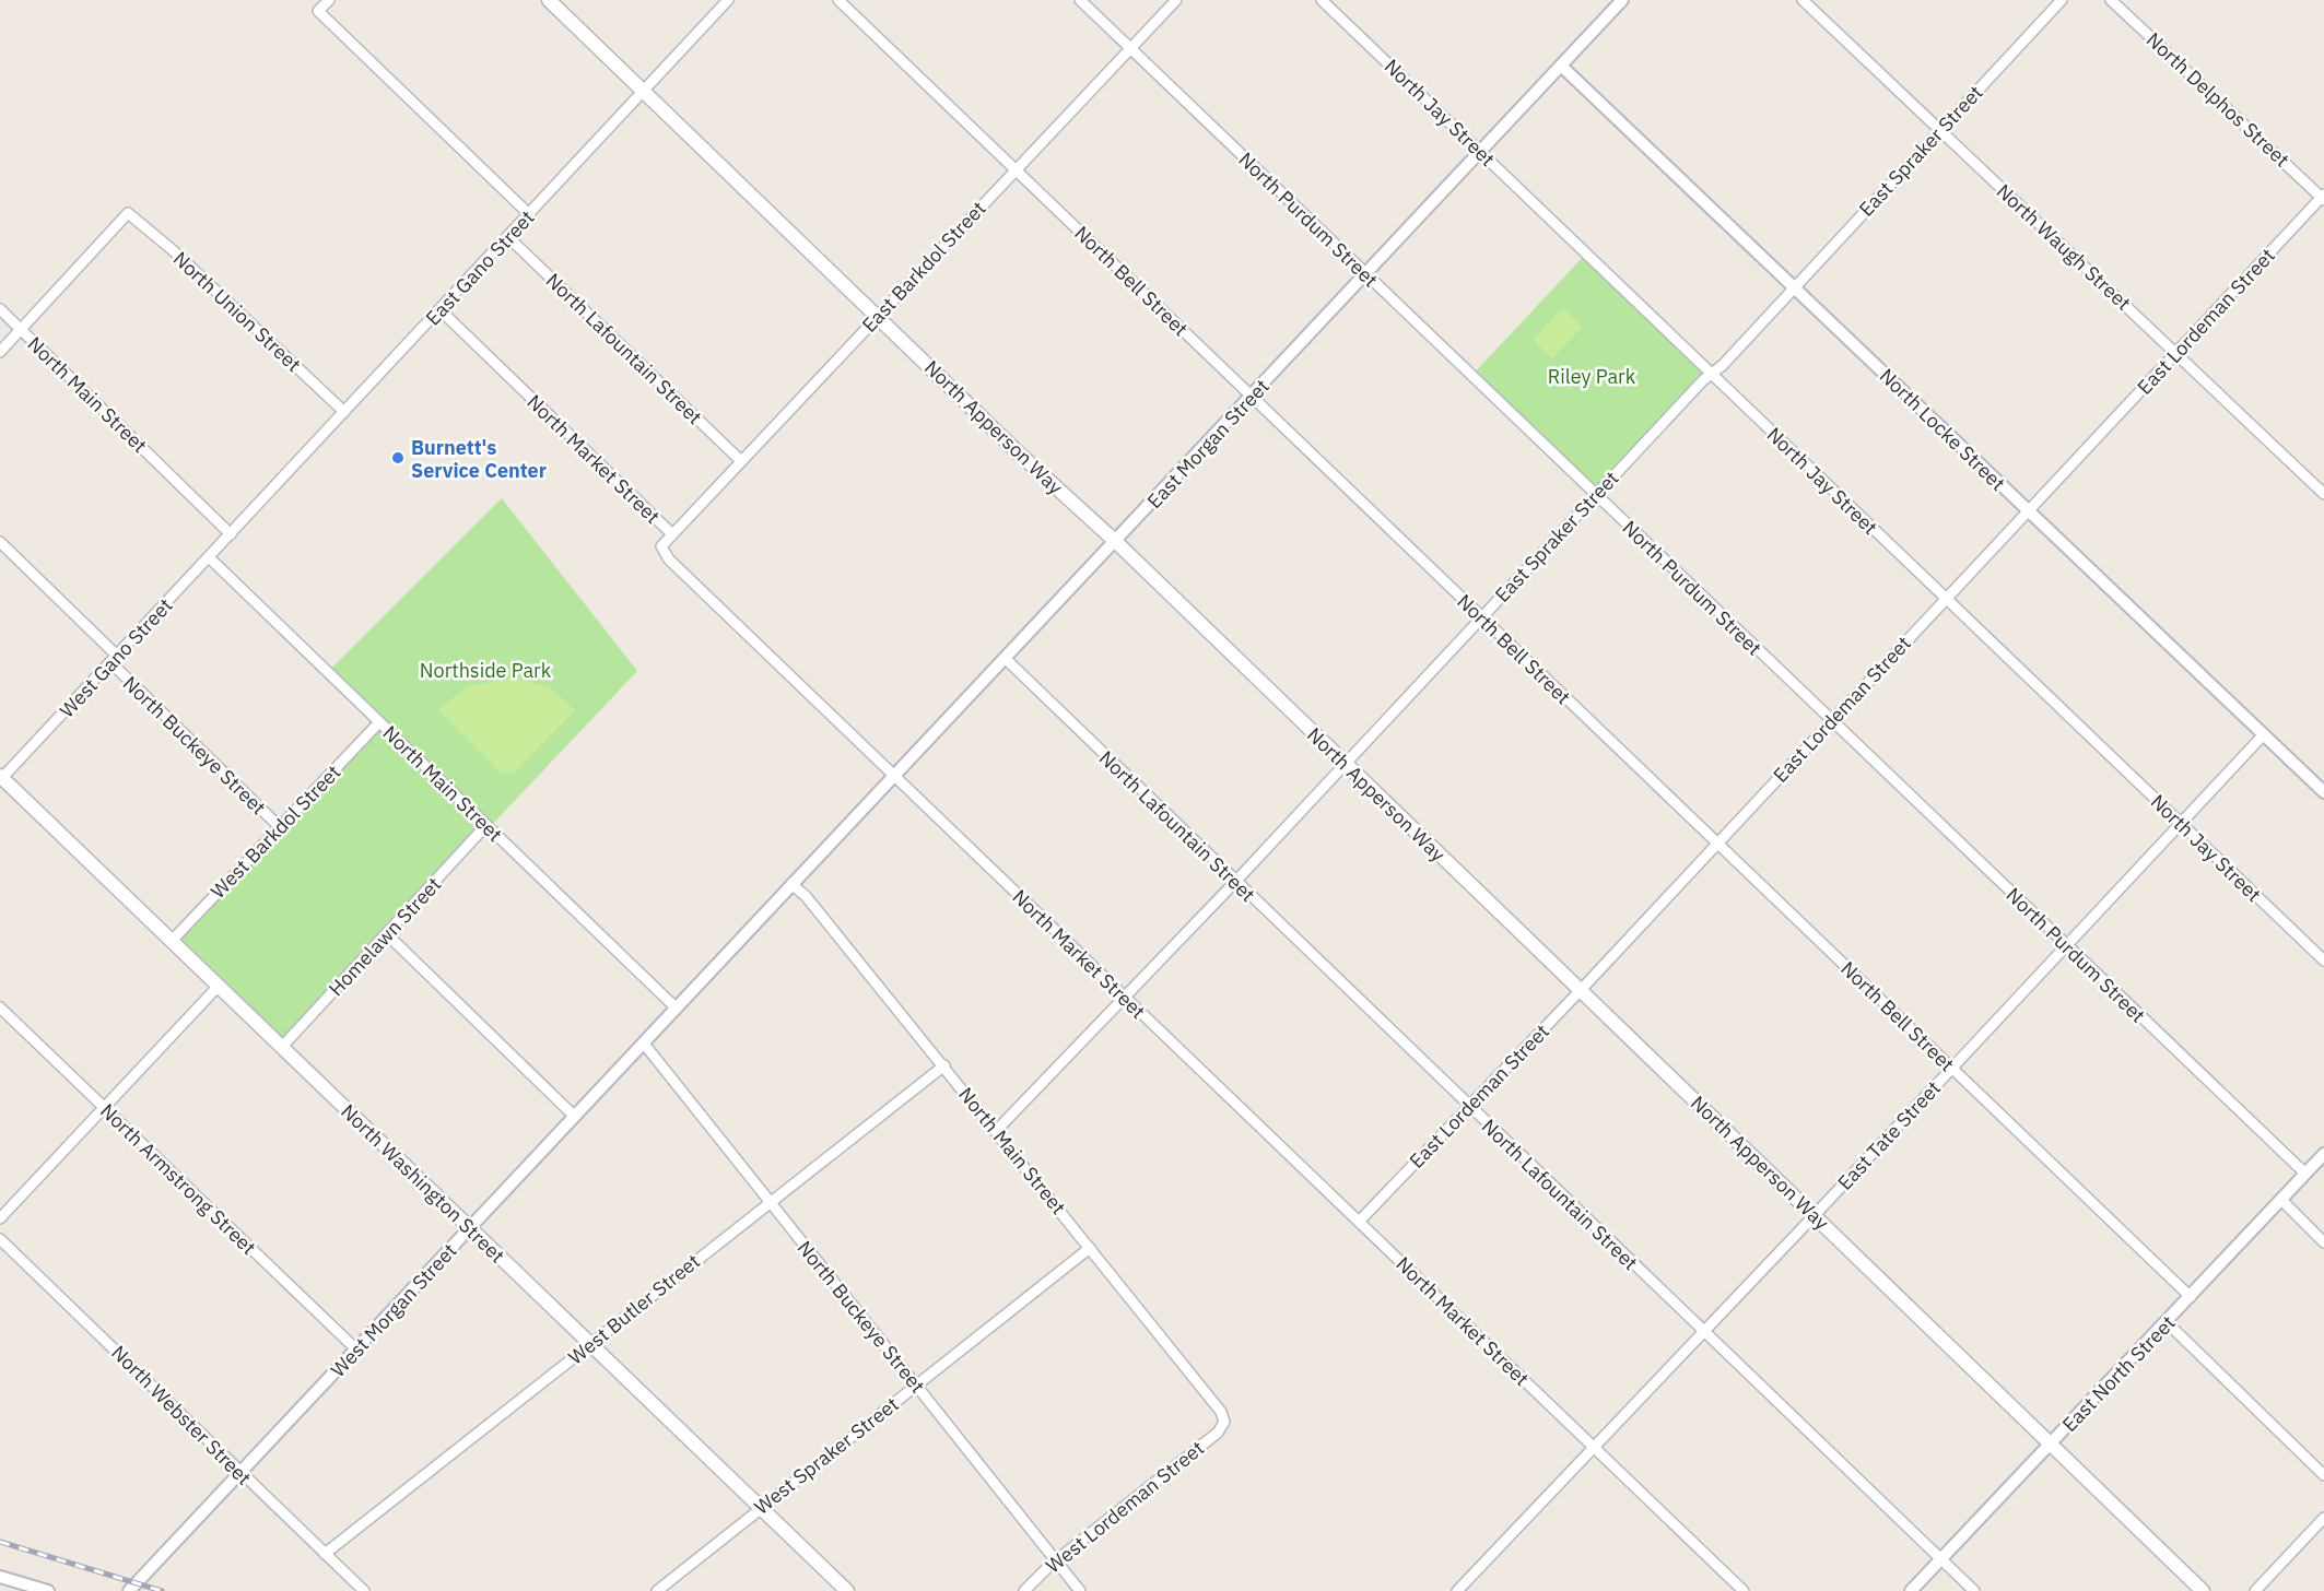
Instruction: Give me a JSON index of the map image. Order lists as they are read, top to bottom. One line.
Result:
{"streets":{"main road":["North Apperson Way","North Washington Street"],"street":["North Delphos Street","North Jay Street","East Spraker Street","North Purdum Street","North Waugh Street","East Barkdol Street","East Gano Street","North Bell Street","North Union Street","East Lordeman Street","North Lafountain Street","North Main Street","North Locke Street","East Morgan Street","North Market Street","West Gano Street","North Buckeye Street","West Barkdol Street","Homelawn Street","East Tate Street","North Armstrong Street","West Butler Street","West Morgan Street","East North Street","North Webster Street","West Spraker Street","West Lordeman Street"]},"crossings":[["North Delphos Street","East Lordeman Street"],["North Jay Street","East Spraker Street"],["North Jay Street","East Lordeman Street"],["North Jay Street","East Morgan Street"],["North Jay Street","East Tate Street"],["East Spraker Street","North Purdum Street"],["East Spraker Street","North Waugh Street"],["East Spraker Street","North Bell Street"],["East Spraker Street","North Lafountain Street"],["East Spraker Street","North Main Street"],["East Spraker Street","North Apperson Way"],["East Spraker Street","North Locke Street"],["East Spraker Street","North Market Street"],["North Purdum Street","East Barkdol Street"],["North Purdum Street","East Lordeman Street"],["North Purdum Street","East Morgan Street"],["North Purdum Street","East Tate Street"],["North Purdum Street","East North Street"],["North Waugh Street","East Lordeman Street"],["East Barkdol Street","North Bell Street"],["East Barkdol Street","North Lafountain Street"],["East Barkdol Street","North Apperson Way"],["East Barkdol Street","North Market Street"],["East Gano Street","North Union Street"],["East Gano Street","North Lafountain Street"],["East Gano Street","North Main Street"],["East Gano Street","North Apperson Way"],["East Gano Street","North Market Street"],["East Gano Street","West Gano Street"],["North Bell Street","East Lordeman Street"],["North Bell Street","East Morgan Street"],["North Bell Street","East Tate Street"],["North Bell Street","East North Street"],["North Union Street","North Main Street"],["East Lordeman Street","North Lafountain Street"],["East Lordeman Street","North Apperson Way"],["East Lordeman Street","North Locke Street"],["East Lordeman Street","North Market Street"],["North Lafountain Street","East Morgan Street"],["North Lafountain Street","East Tate Street"],["North Lafountain Street","East North Street"],["North Main Street","East Morgan Street"],["North Main Street","West Gano Street"],["North Main Street","West Barkdol Street"],["North Main Street","Homelawn Street"],["North Main Street","West Butler Street"],["North Main Street","West Morgan Street"],["North Main Street","West Spraker Street"],["North Main Street","West Lordeman Street"],["North Apperson Way","East Morgan Street"],["North Apperson Way","East Tate Street"],["North Apperson Way","East North Street"],["North Locke Street","East Morgan Street"],["North Locke Street","East Tate Street"],["East Morgan Street","North Market Street"],["East Morgan Street","West Morgan Street"],["North Market Street","East Tate Street"],["West Gano Street","North Buckeye Street"],["West Gano Street","North Washington Street"],["North Buckeye Street","West Barkdol Street"],["North Buckeye Street","West Butler Street"],["North Buckeye Street","West Morgan Street"],["North Buckeye Street","West Spraker Street"],["North Buckeye Street","West Lordeman Street"],["West Barkdol Street","North Washington Street"],["Homelawn Street","North Washington Street"],["North Armstrong Street","West Morgan Street"],["North Washington Street","West Butler Street"],["North Washington Street","West Morgan Street"],["North Washington Street","West Spraker Street"],["West Butler Street","North Webster Street"],["West Morgan Street","North Webster Street"]],"parks":["Riley Park","Northside Park"],"places":["Burnett's Service Center"]}
